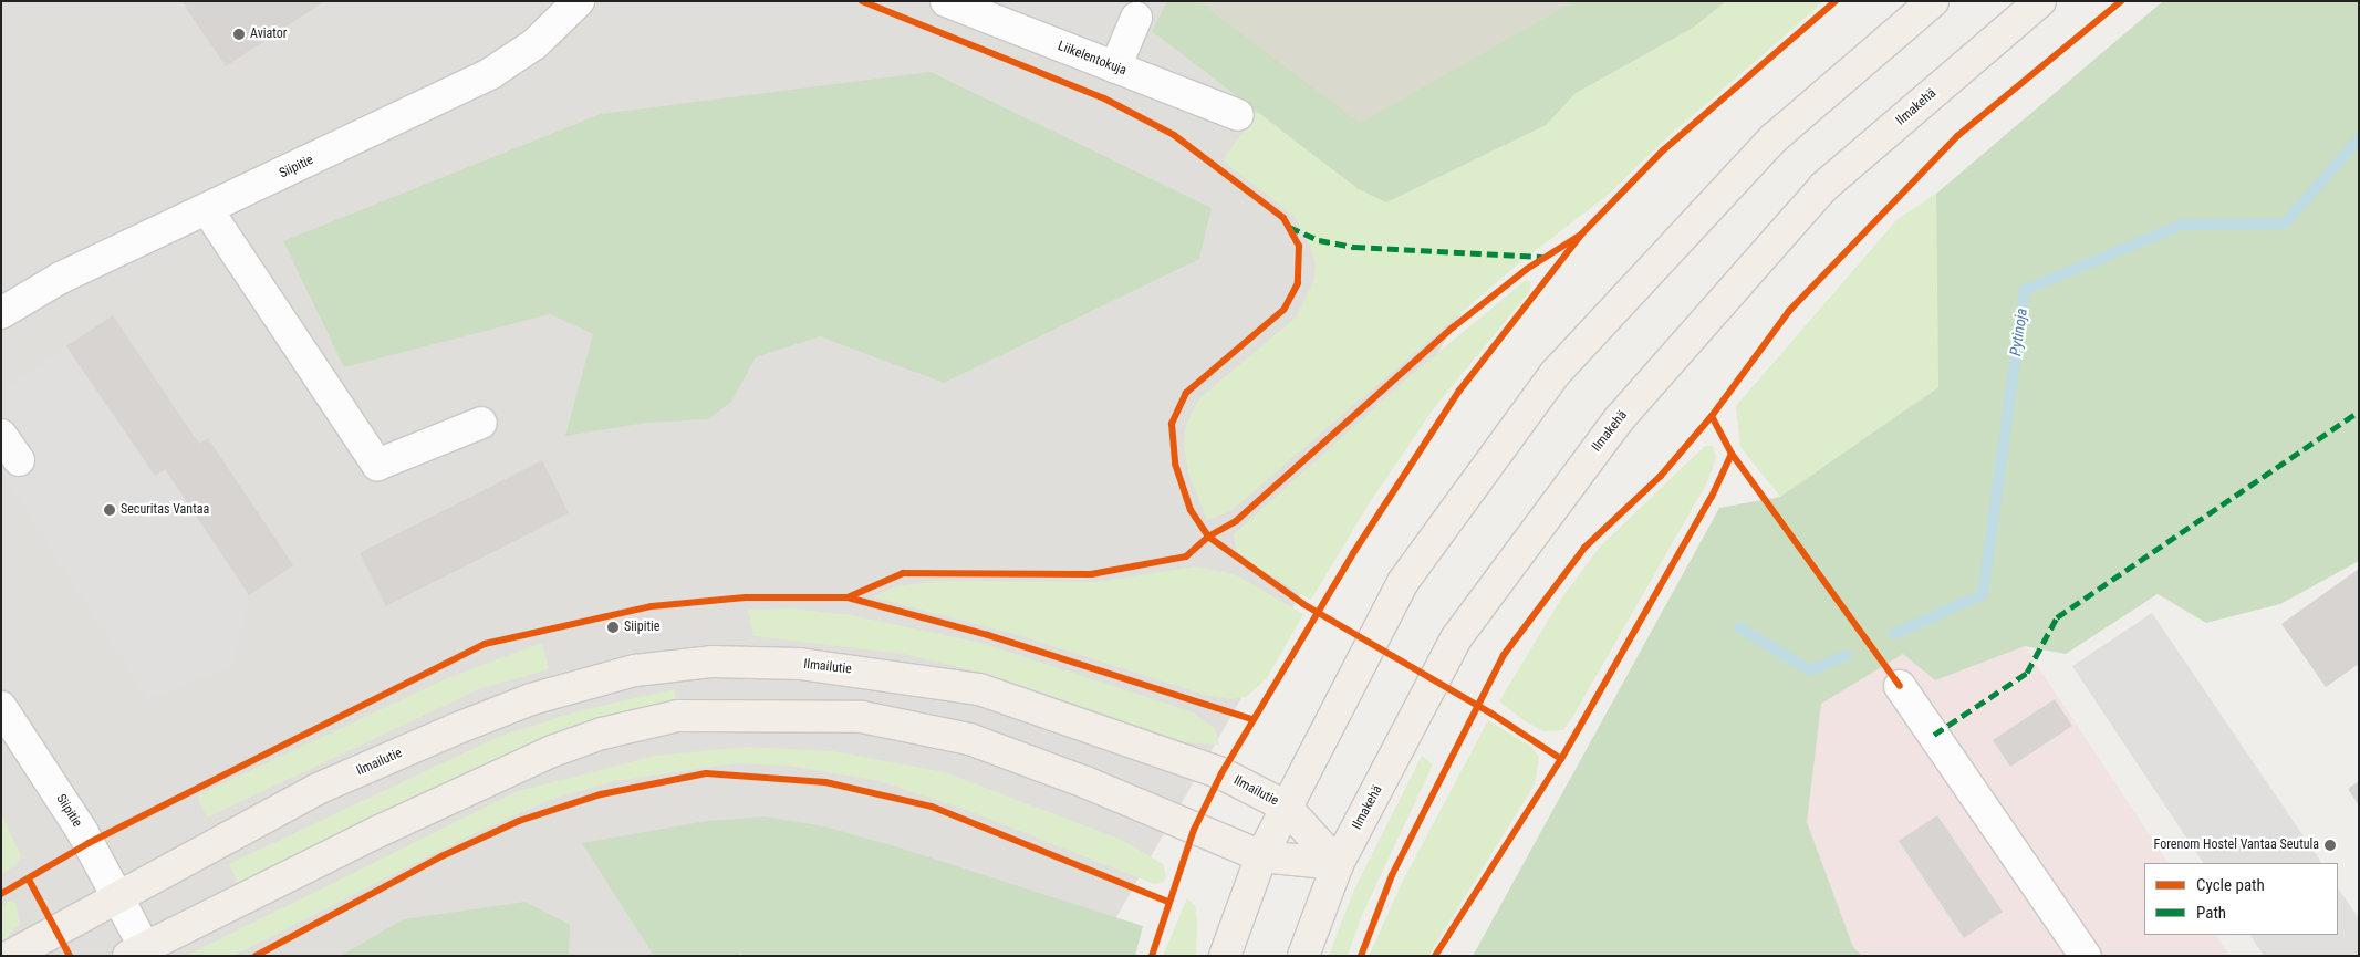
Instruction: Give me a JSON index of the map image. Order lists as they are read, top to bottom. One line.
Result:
{"streets":{"main road":["Ilmakehä","Ilmailutie"],"street":["Liikelentokuja","Siipitie"]},"crossings":[["Ilmakehä","Ilmailutie"],["Siipitie","Ilmailutie"]],"water":["Pytinoja"],"places":["Aviator","Securitas Vantaa","Siipitie","Forenom Hostel Vantaa Seutula"],"legend":["Cycle path","Path"]}
